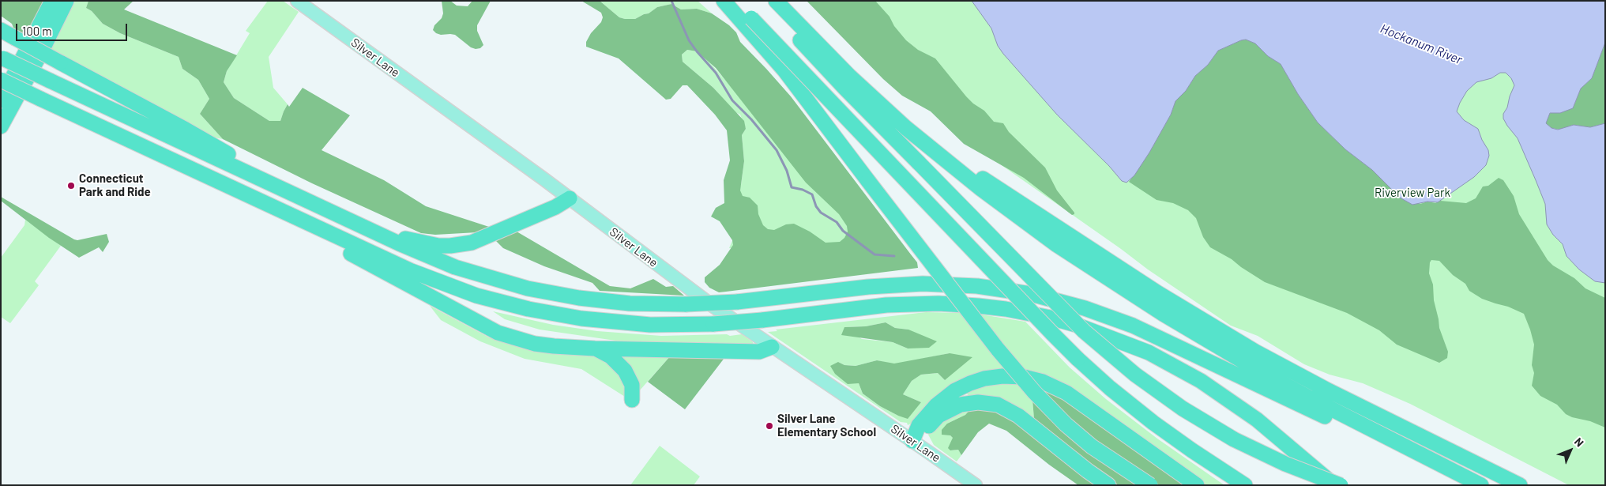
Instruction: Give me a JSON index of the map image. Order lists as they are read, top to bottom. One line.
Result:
{"streets":{"main road":["Silver Lane"]},"water":["Hockanum River"],"parks":["Riverview Park"],"places":["Connecticut Park and Ride","Silver Lane Elementary School"],"scale_bar":"100 m","north":"top right"}
